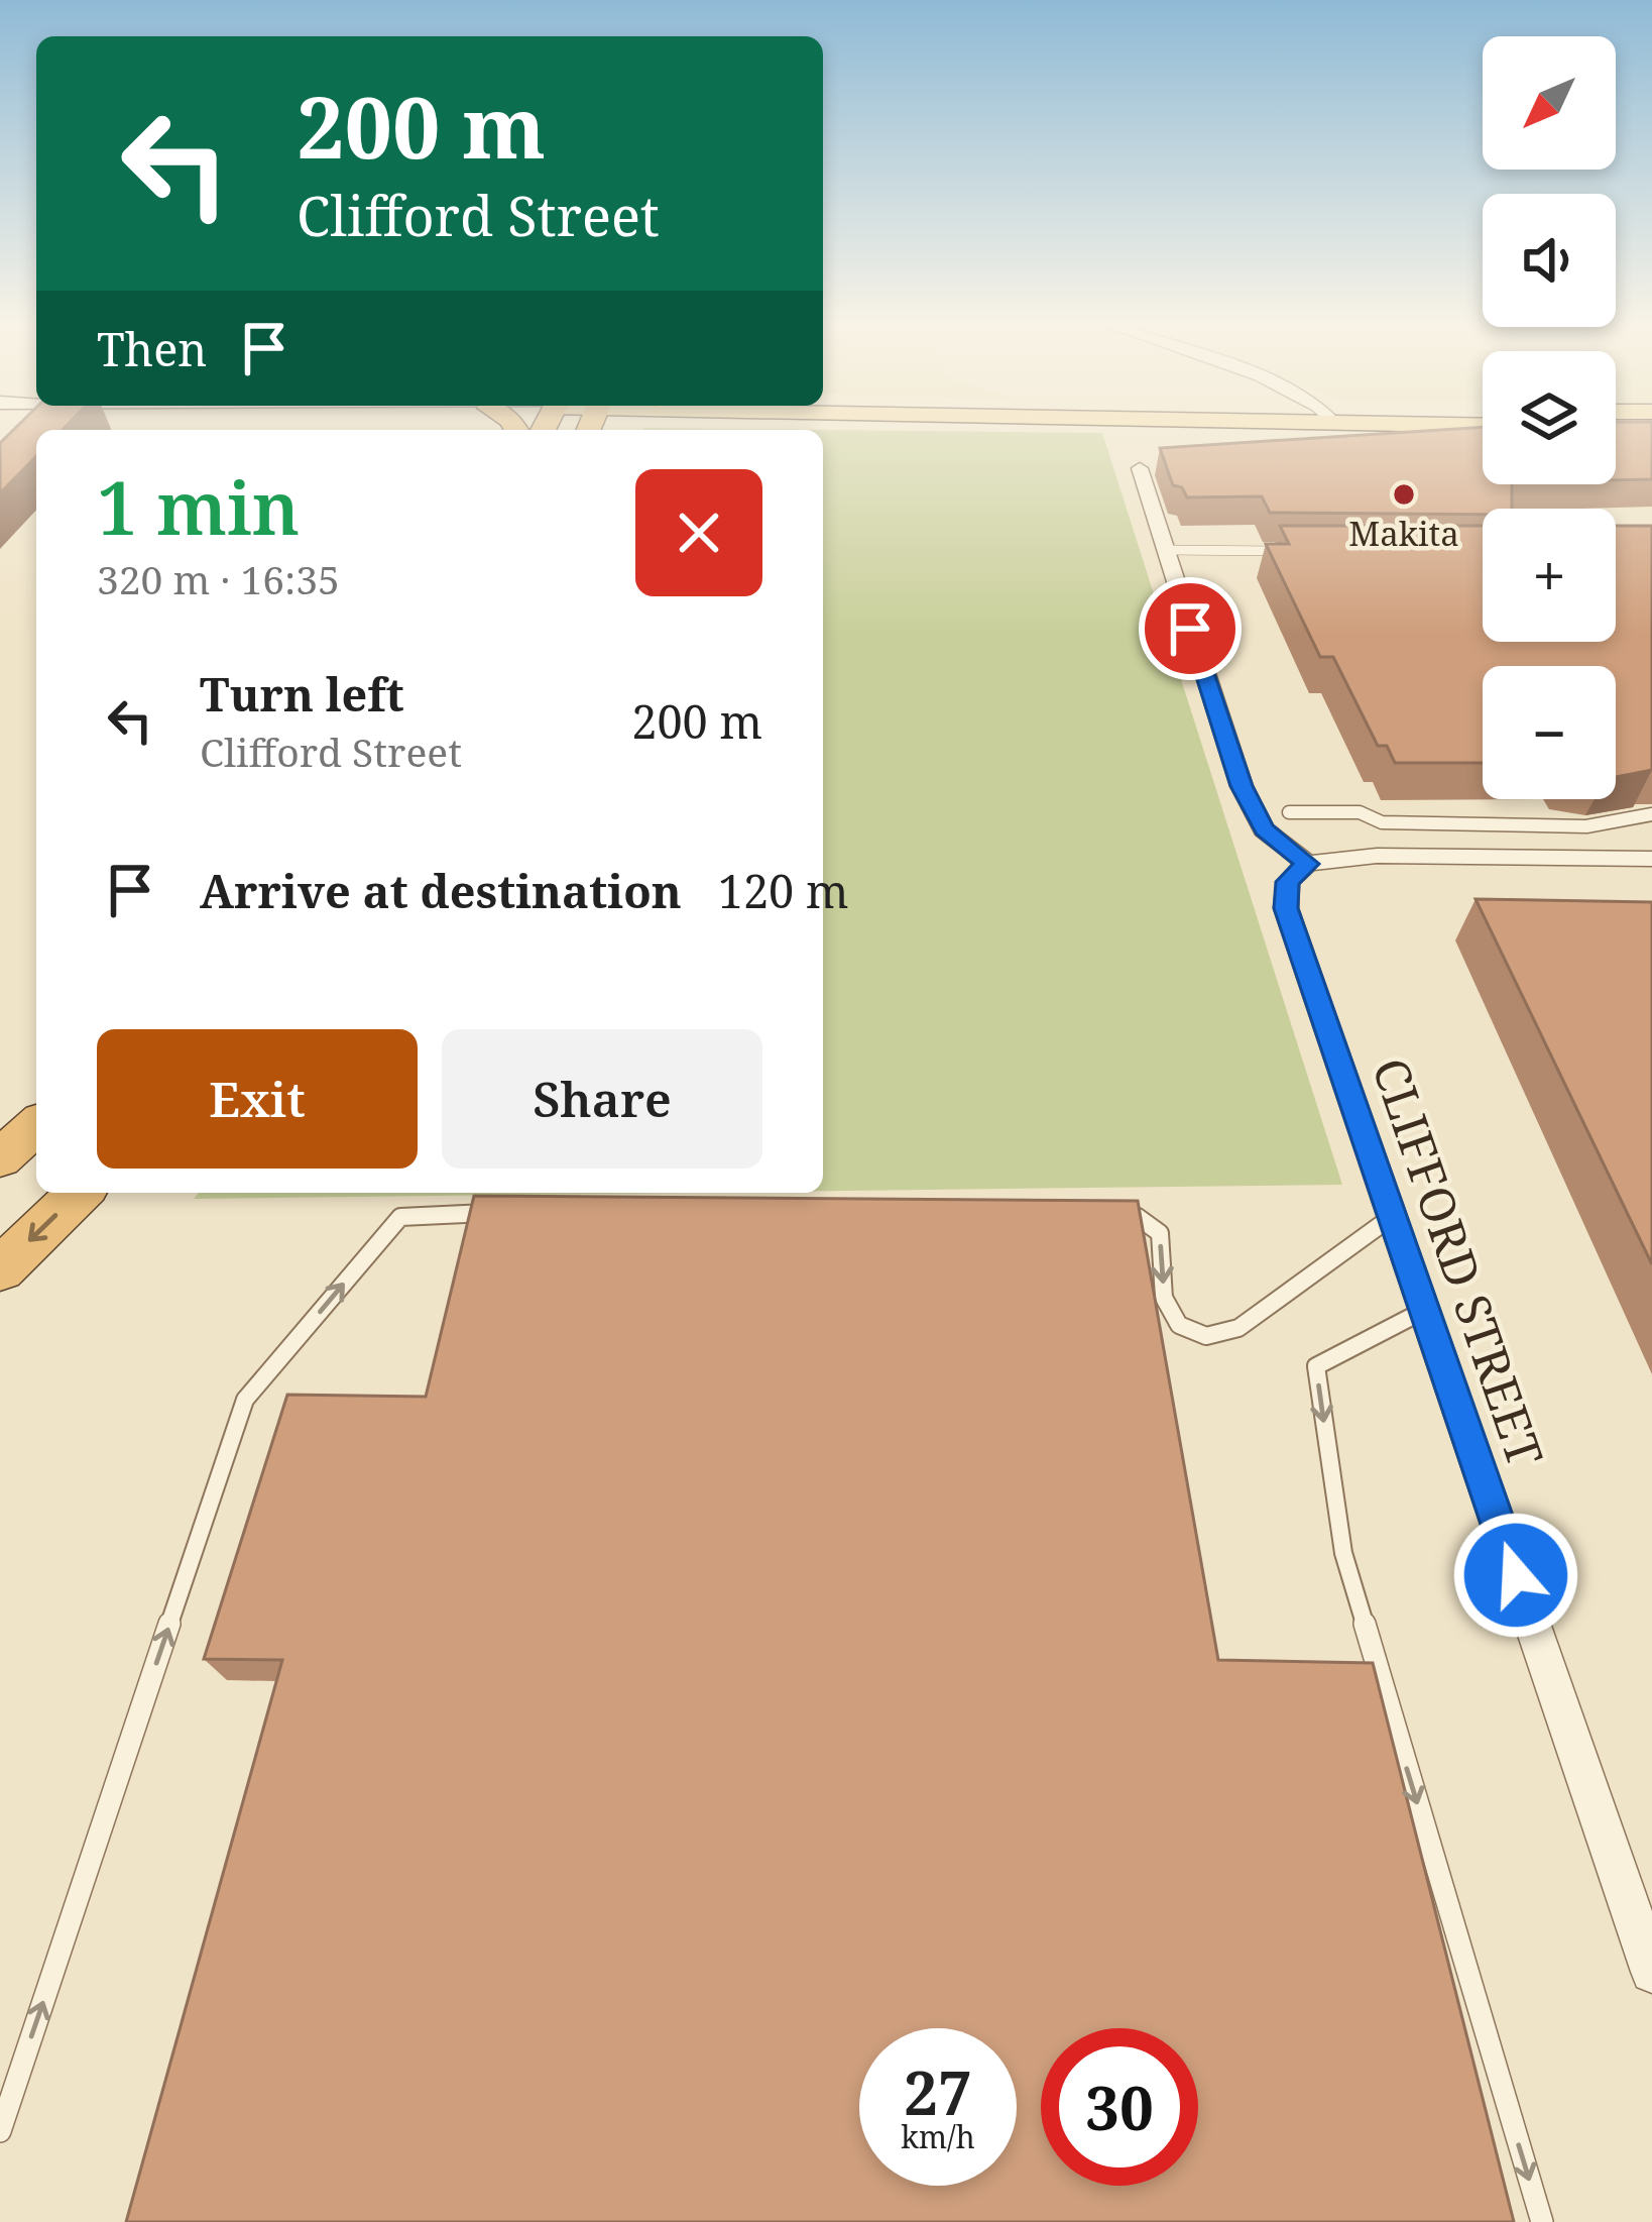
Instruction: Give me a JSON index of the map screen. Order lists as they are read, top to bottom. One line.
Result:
{"streets":{"street":["CLIFFORD STREET"]},"places":["Makita"],"north":"bottom left","page":{"map_buttons":["+","−"],"turn":["200 m","Clifford Street"],"then":"Then","heading":["1 min","320 m · 16:35"],"list":[{"name":"Turn left","note":"Clifford Street","value":"200 m"},{"name":"Arrive at destination","value":"120 m"}],"buttons":["Exit","Share"],"speed":"27 km/h","limit":"30"}}
